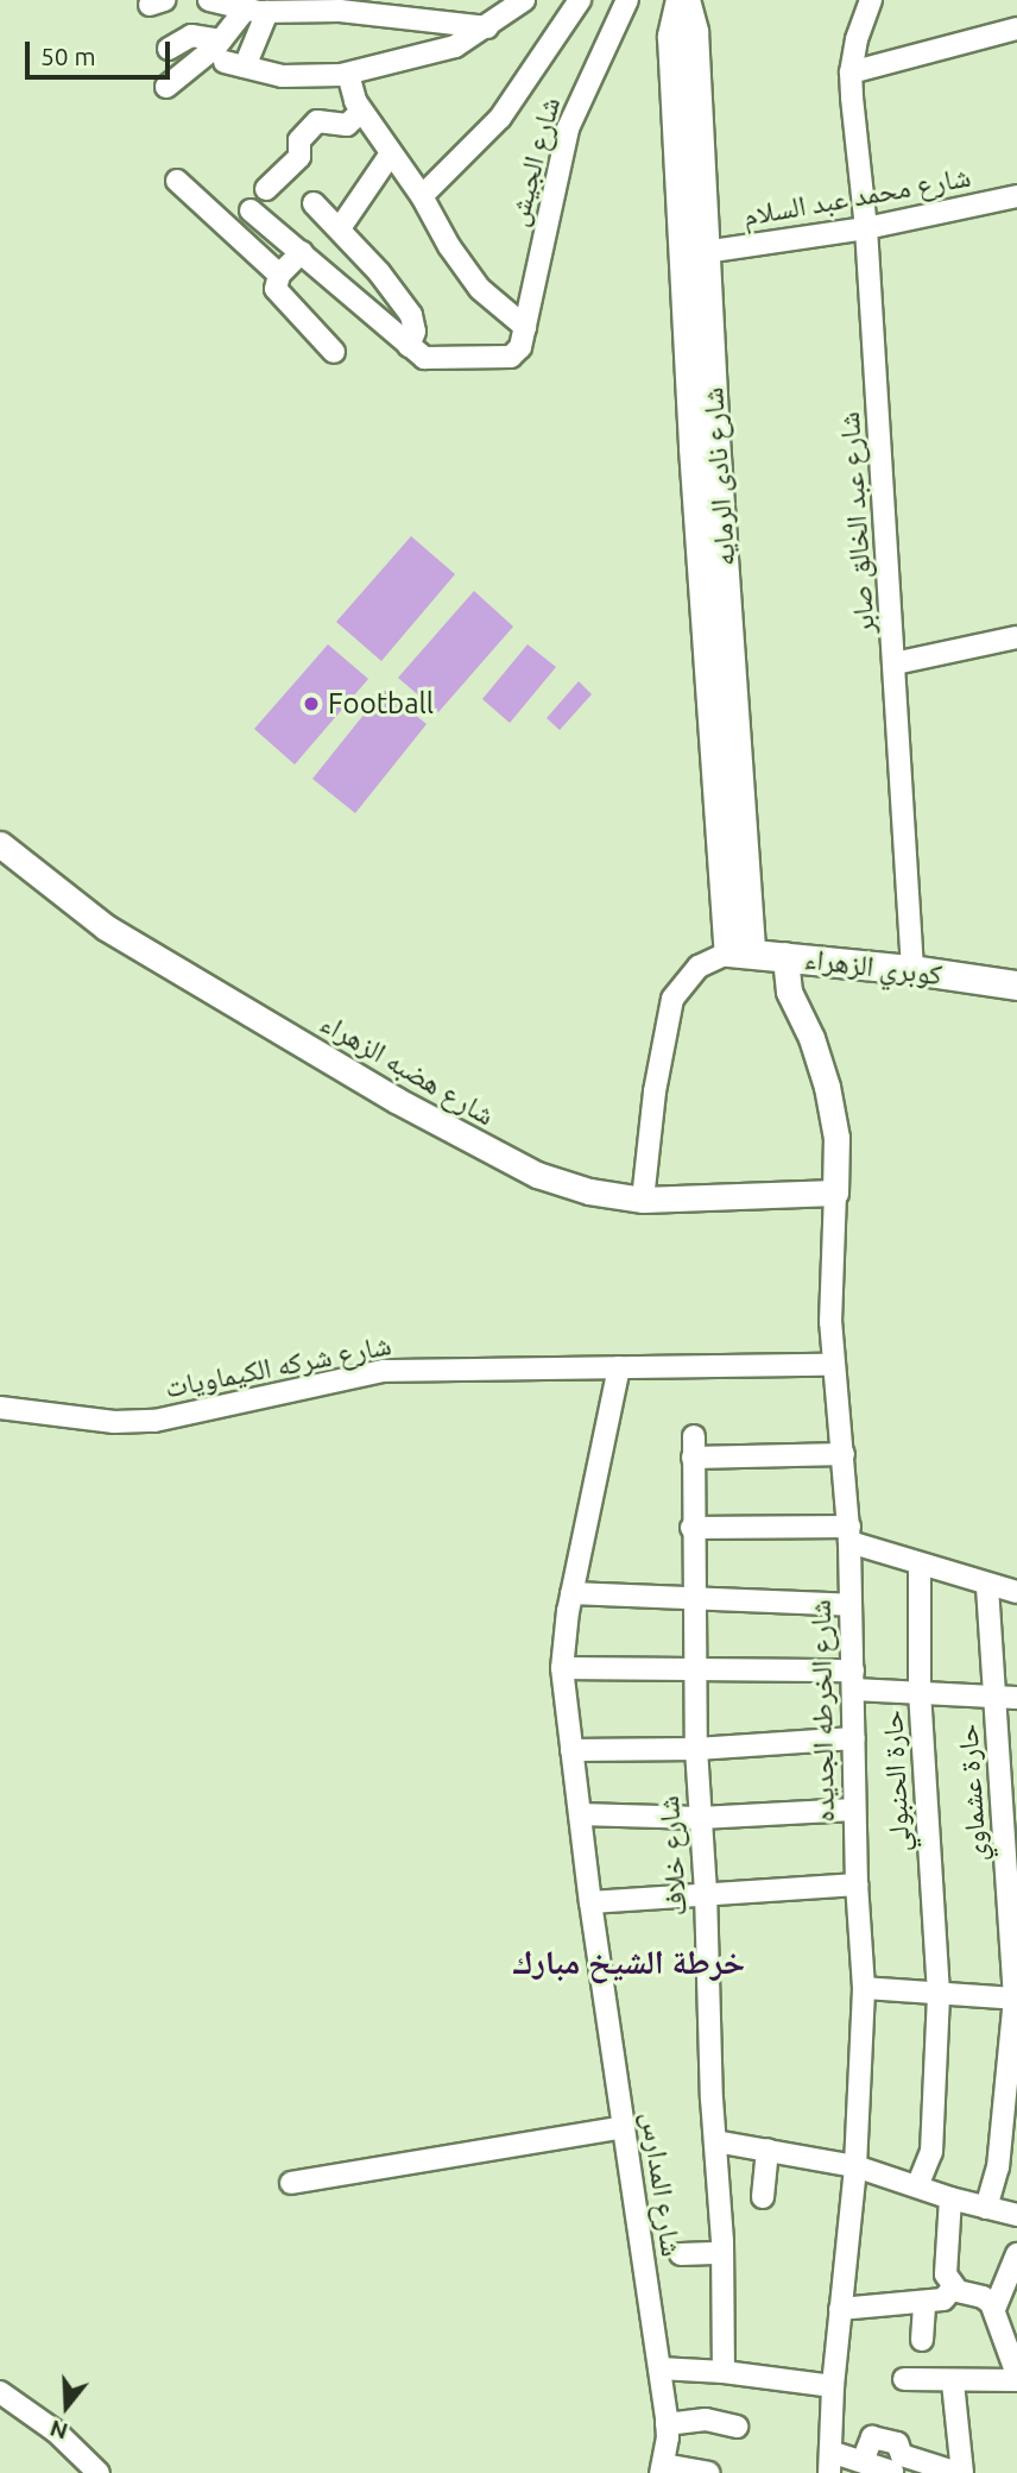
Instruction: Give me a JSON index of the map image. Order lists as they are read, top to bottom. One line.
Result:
{"streets":{"main road":["شارع نادى الرمايه","كوبري الزهراء"],"street":["شارع الجيش","شارع محمد عبد السلام","شارع عبد الخالق صابر","شارع هضبه الزهراء","شارع شركه الكيماويات","شارع الخرطه الجديده","حارة الحنبولي","حارة عشماوي","شارع خلاف","شارع المدارس"]},"crossings":[["شارع محمد عبد السلام","شارع نادى الرمايه"],["شارع محمد عبد السلام","شارع عبد الخالق صابر"],["شارع نادى الرمايه","كوبري الزهراء"],["شارع عبد الخالق صابر","كوبري الزهراء"],["كوبري الزهراء","شارع الخرطه الجديده"],["شارع هضبه الزهراء","شارع الخرطه الجديده"],["شارع شركه الكيماويات","شارع الخرطه الجديده"],["شارع الخرطه الجديده","شارع خلاف"]],"districts":["خرطة الشيخ مبارك"],"places":["Football"],"scale_bar":"50 m","north":"bottom"}
